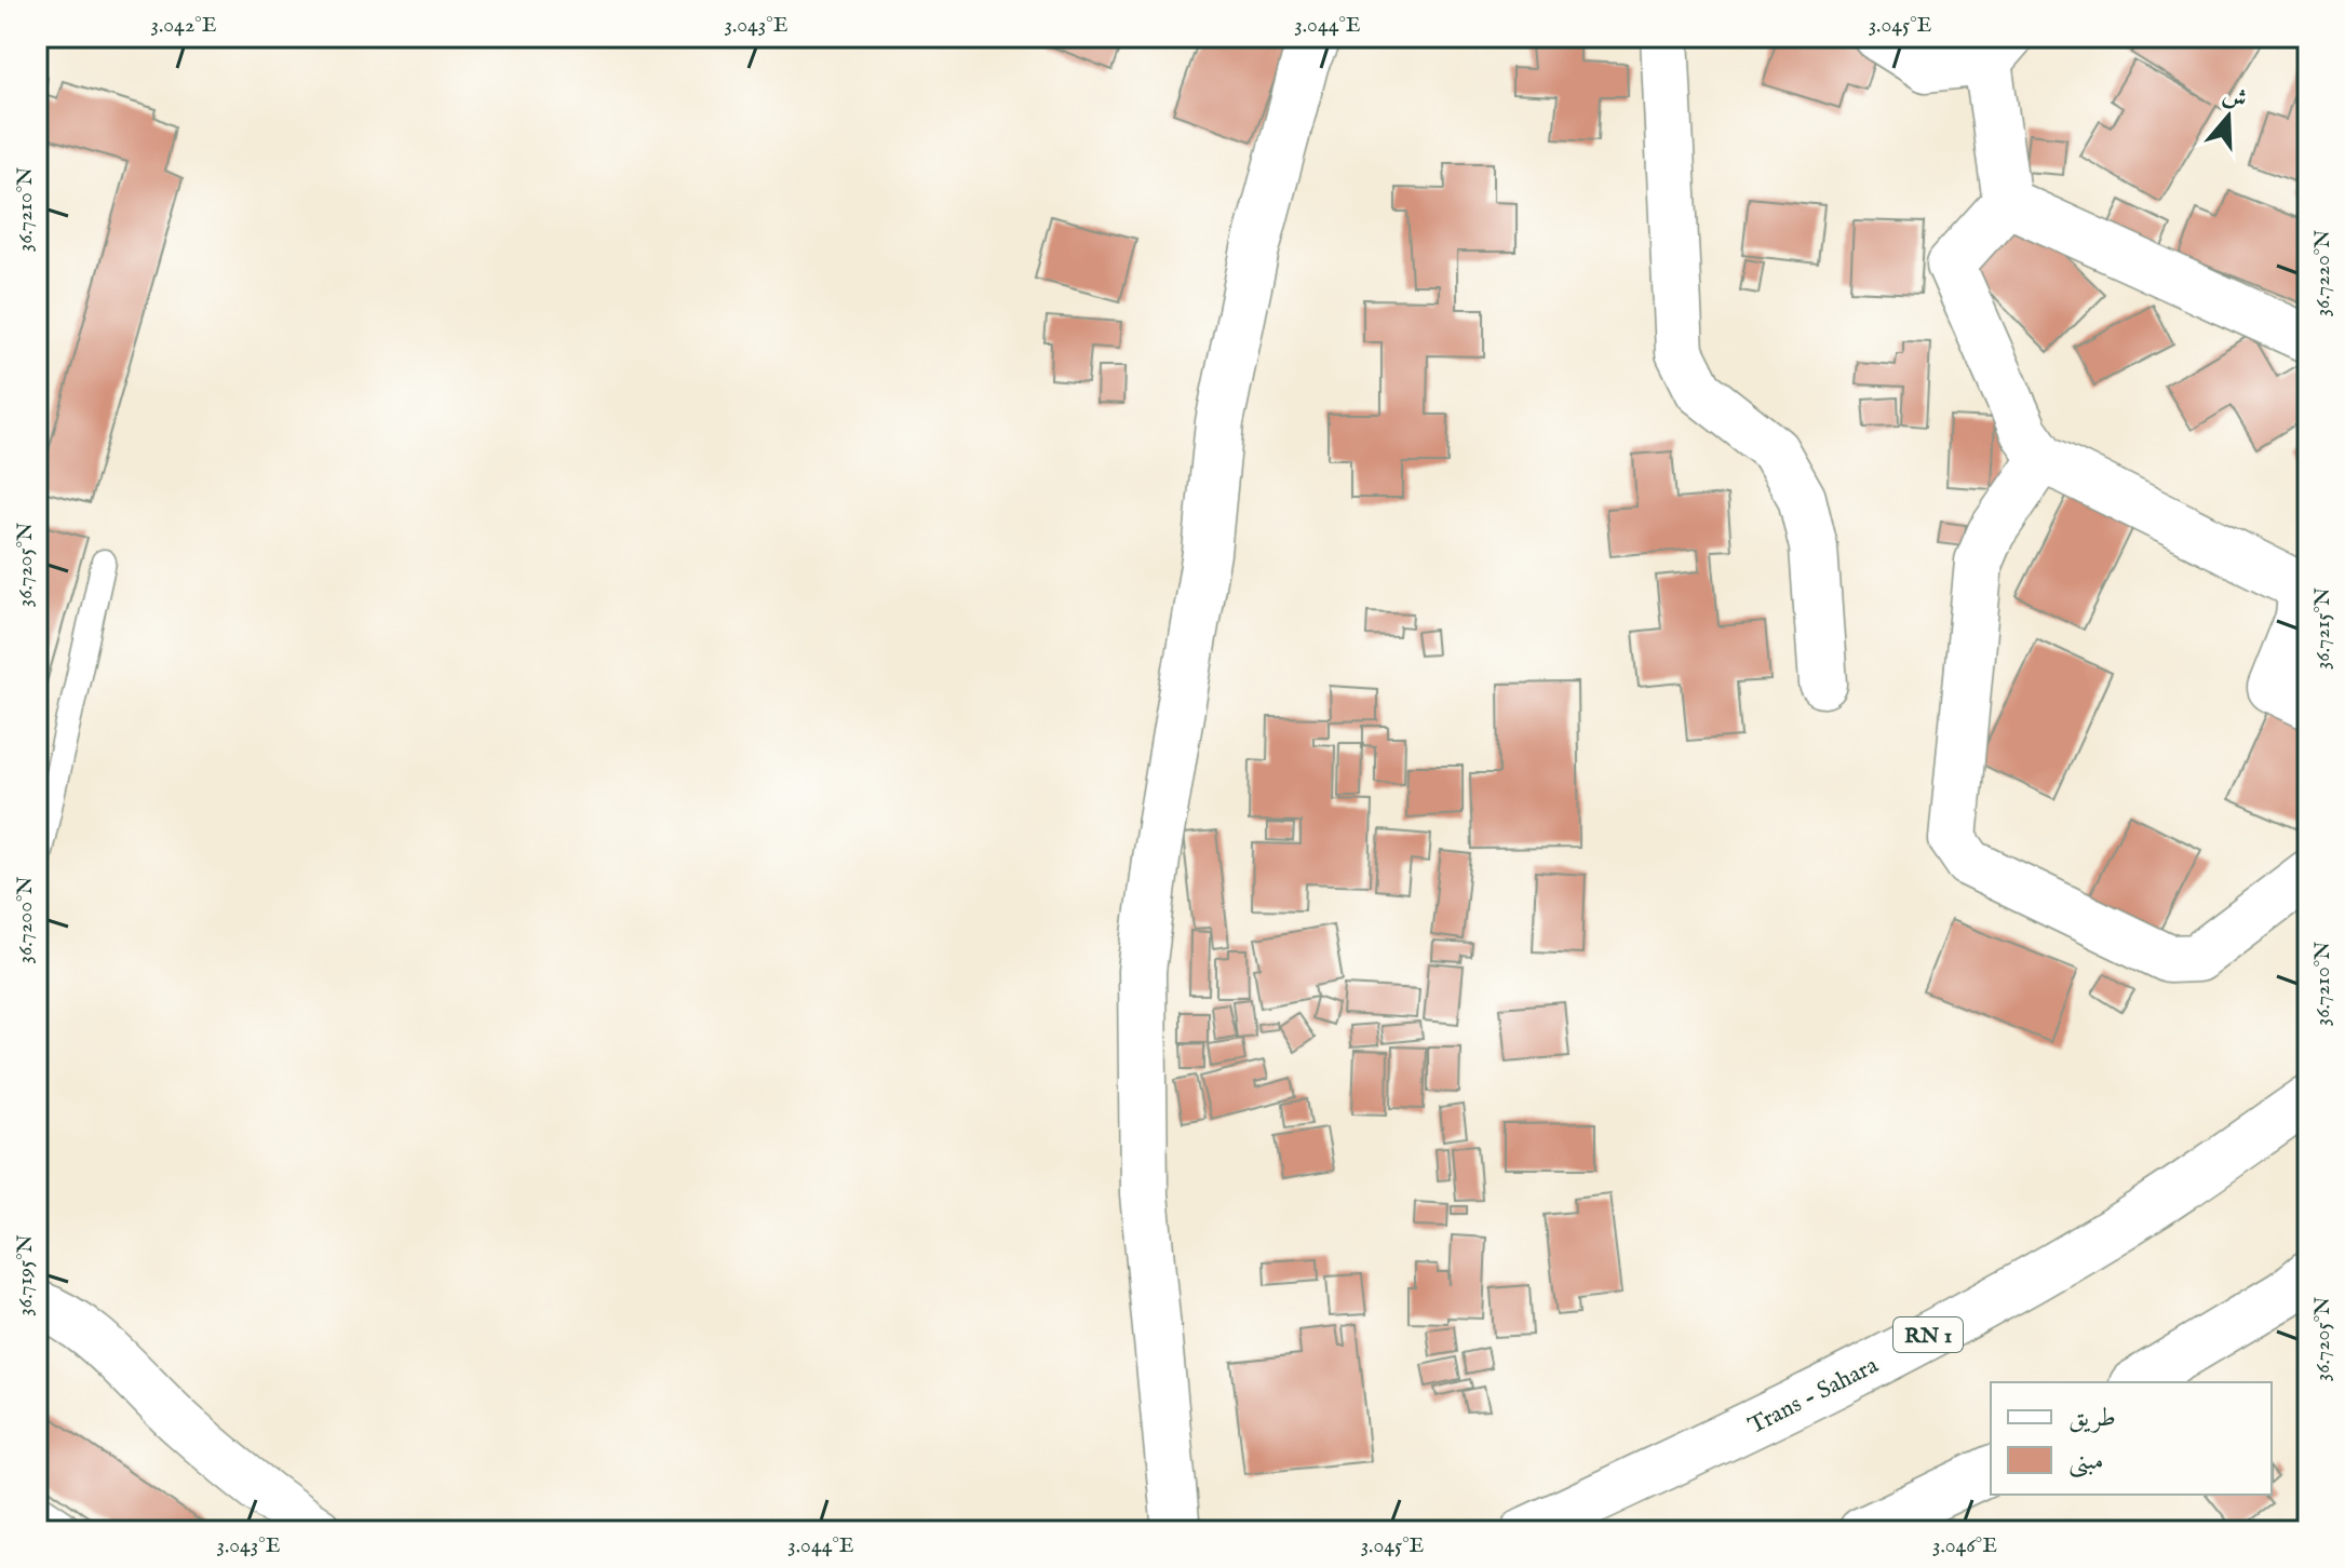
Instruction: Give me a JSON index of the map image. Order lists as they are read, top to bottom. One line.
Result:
{"streets":{"main road":["RN 1","Trans - Sahara"]},"legend":["طريق","مبنى"],"north":"top","coordinates":["3.042°E","3.043°E","3.044°E","3.045°E","36.7210°N","36.7220°N","36.7205°N","36.7215°N","36.7200°N","36.7195°N","3.046°E"]}
